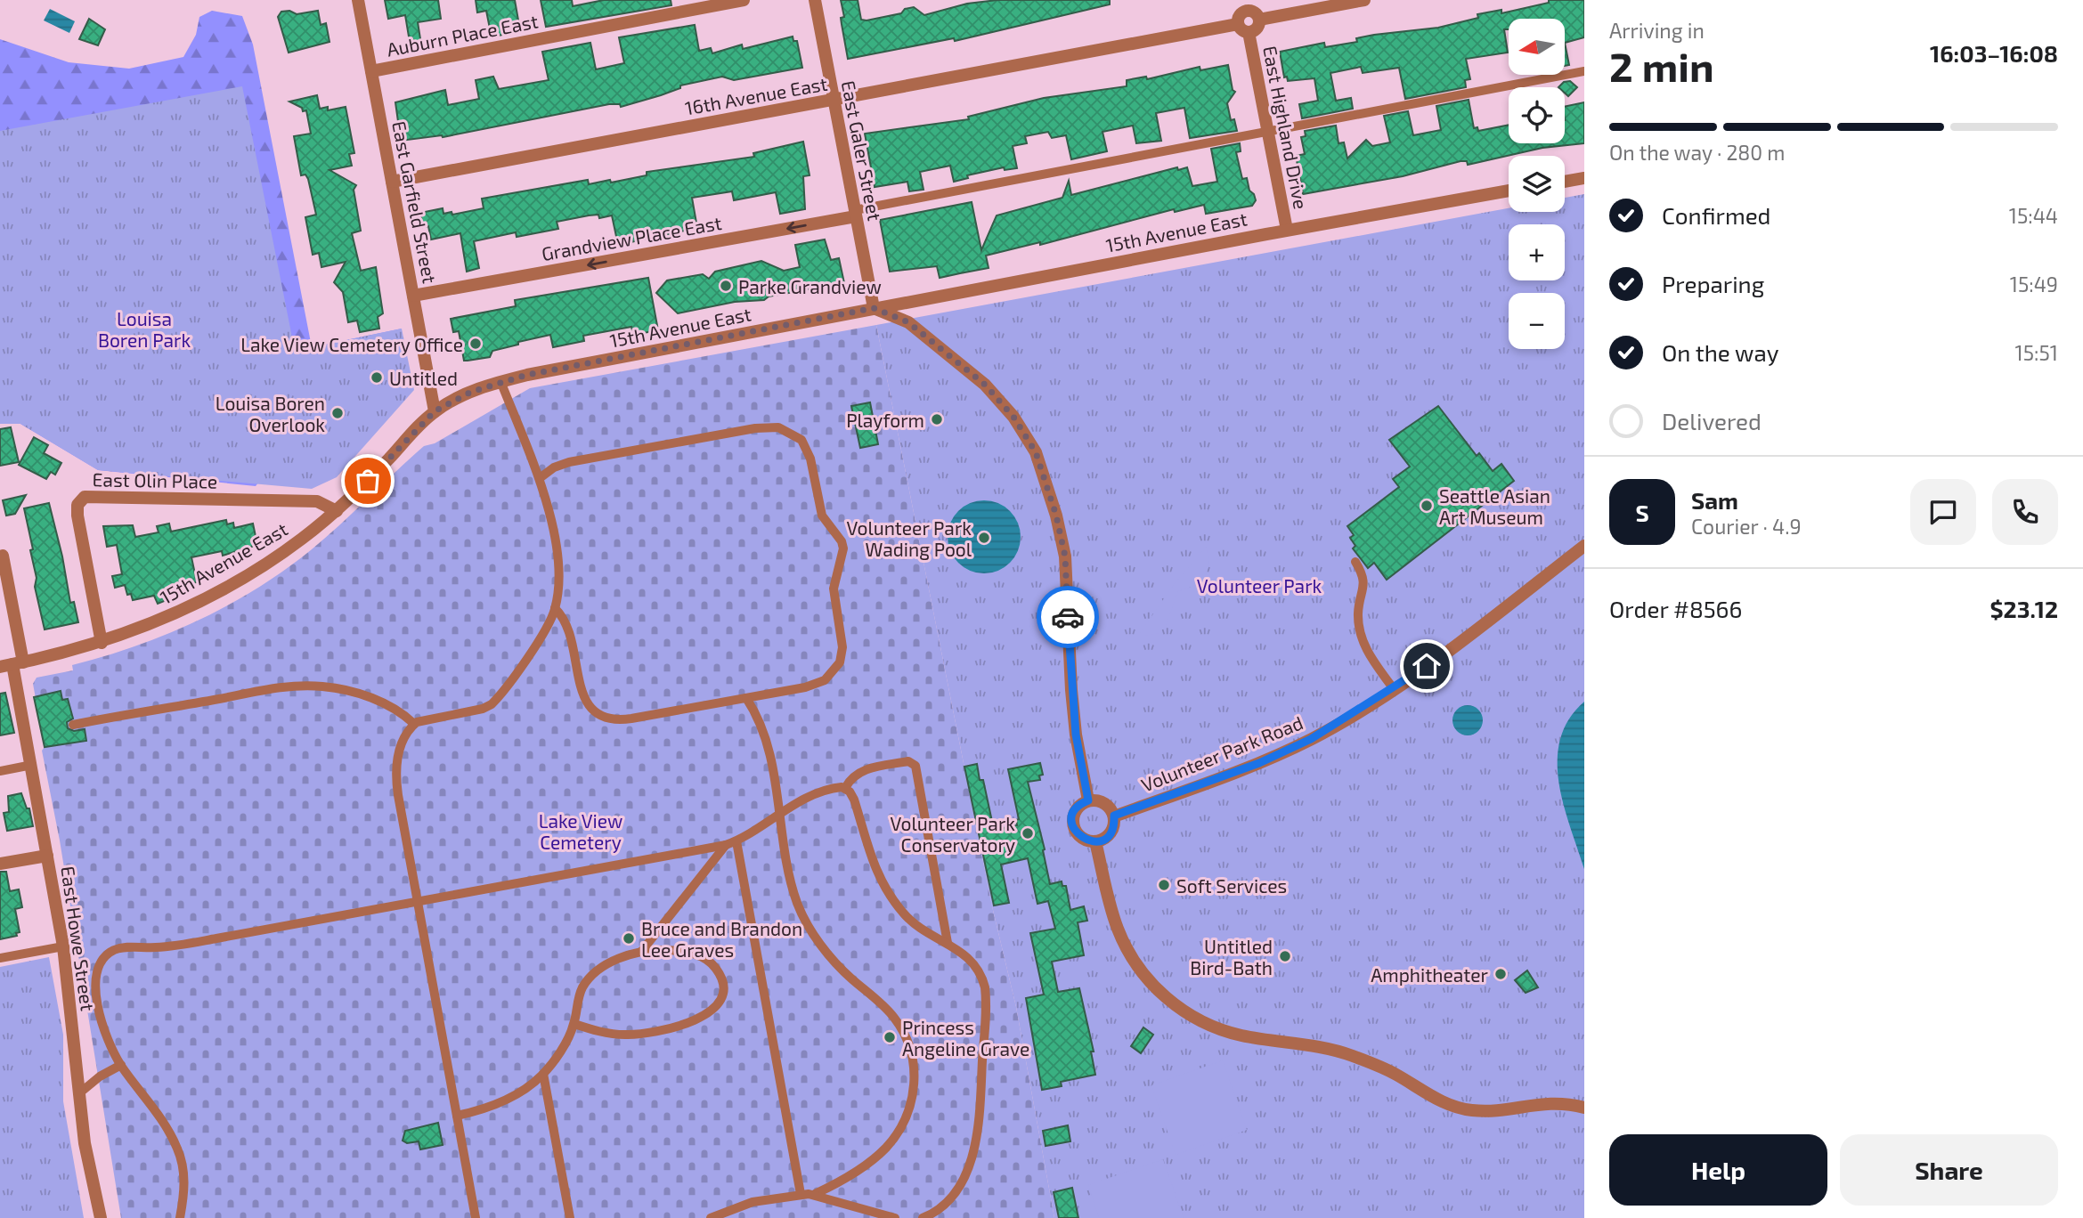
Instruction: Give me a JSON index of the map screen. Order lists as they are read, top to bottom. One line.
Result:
{"streets":{"street":["Auburn Place East","16th Avenue East","East Highland Drive","East Galer Street","East Garfield Street","15th Avenue East","Grandview Place East","East Olin Place","Volunteer Park Road","East Howe Street"]},"crossings":[["Auburn Place East","East Garfield Street"],["16th Avenue East","East Highland Drive"],["16th Avenue East","East Galer Street"],["16th Avenue East","East Garfield Street"],["East Highland Drive","15th Avenue East"],["East Galer Street","15th Avenue East"],["East Galer Street","Grandview Place East"],["East Garfield Street","15th Avenue East"],["East Garfield Street","Grandview Place East"],["15th Avenue East","East Olin Place"],["15th Avenue East","East Howe Street"]],"one_way":["Grandview Place East"],"parks":["Louisa Boren Park","Volunteer Park","Lake View Cemetery"],"places":["Parke Grandview","Lake View Cemetery Office","Untitled","Louisa Boren Overlook","Playform","Seattle Asian Art Museum","Volunteer Park Wading Pool","Volunteer Park Conservatory","Soft Services","Bruce and Brandon Lee Graves","Untitled Bird-Bath","Amphitheater","Princess Angeline Grave"],"north":"left","page":{"heading":["2 min","Arriving in","16:03–16:08"],"panel":["Sam","Courier · 4.9","Order #8566","$23.12"],"map_buttons":["+","−"],"bar":"On the way · 280 m","list":[["Confirmed","15:44"],["Preparing","15:49"],["On the way","15:51"],"Delivered"],"round":"S","buttons":["Help","Share"]}}
